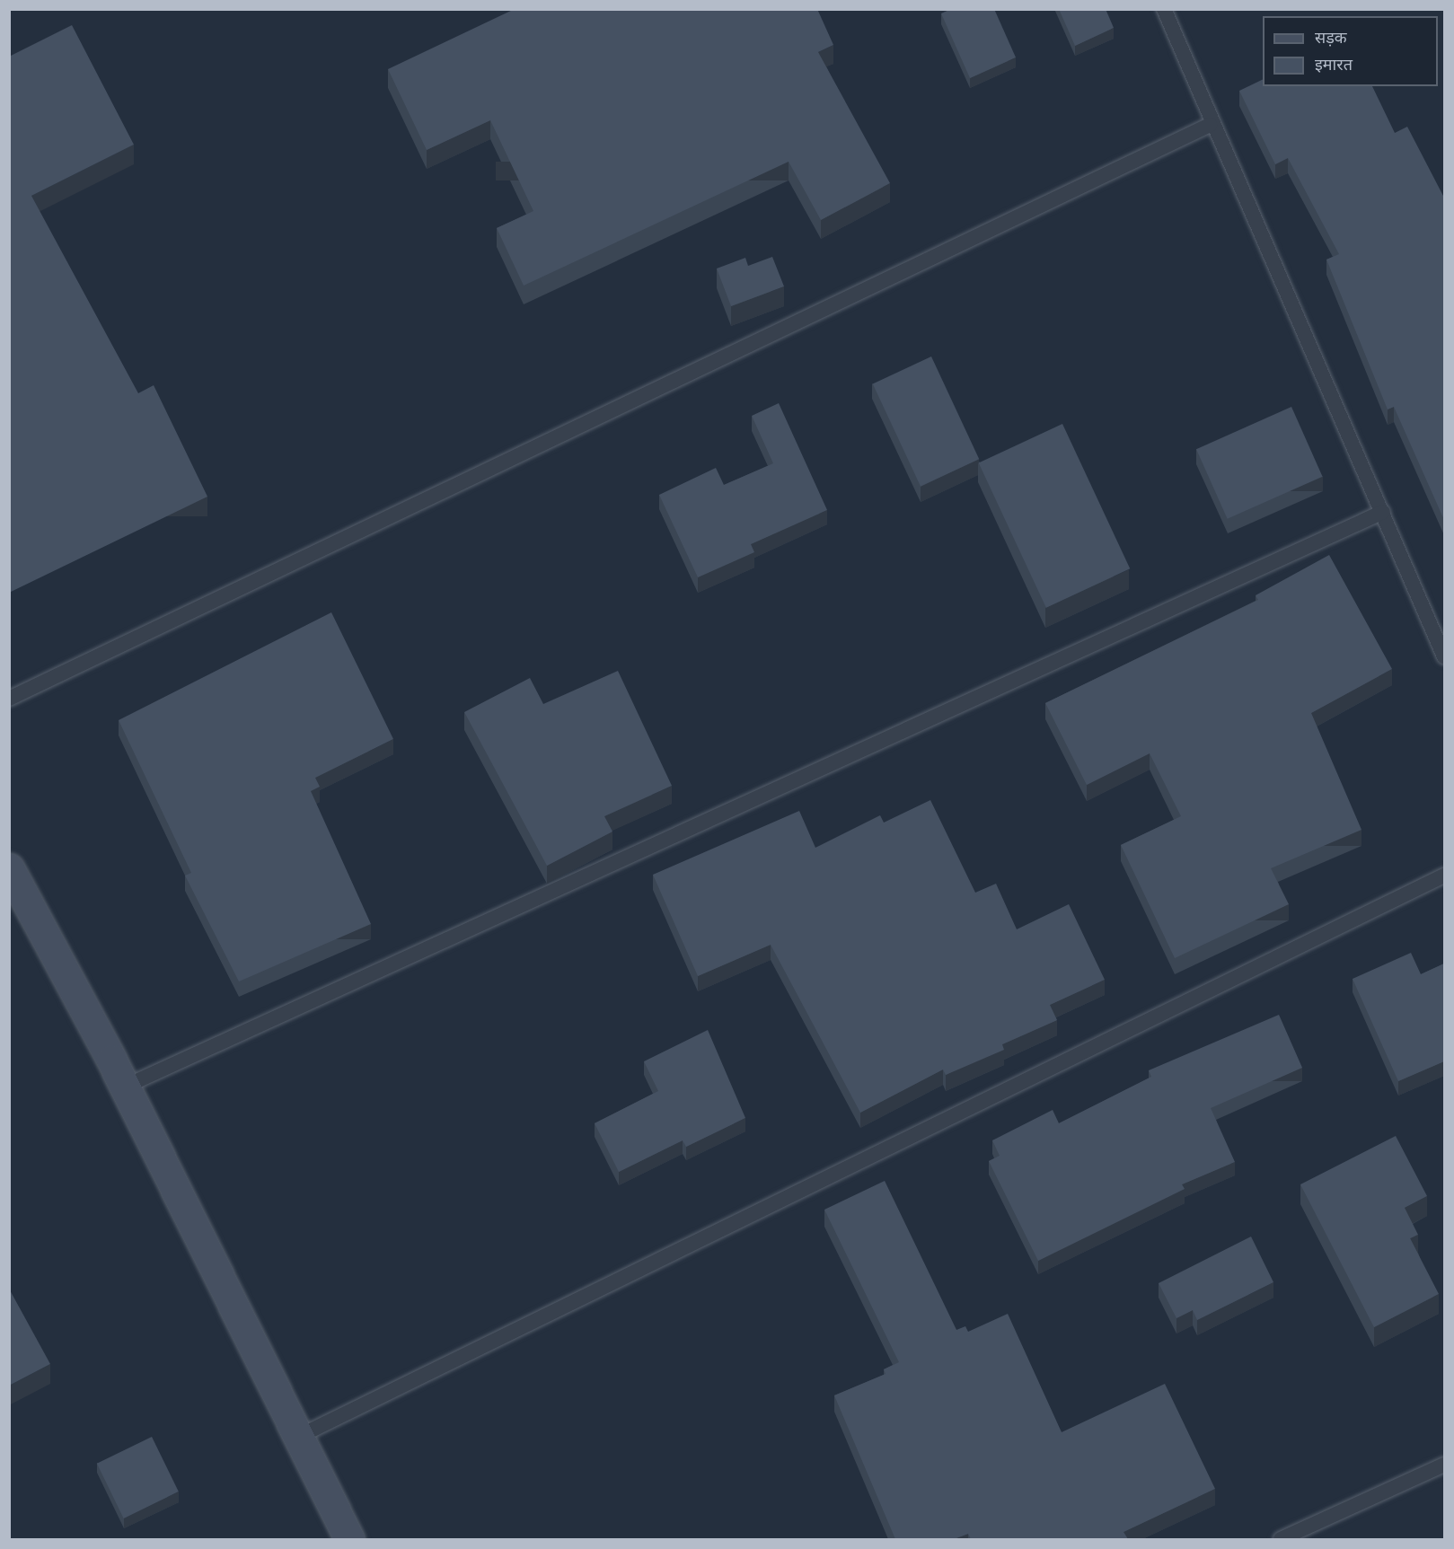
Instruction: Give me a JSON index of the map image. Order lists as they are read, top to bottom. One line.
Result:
{"legend":["सड़क","इमारत"]}
